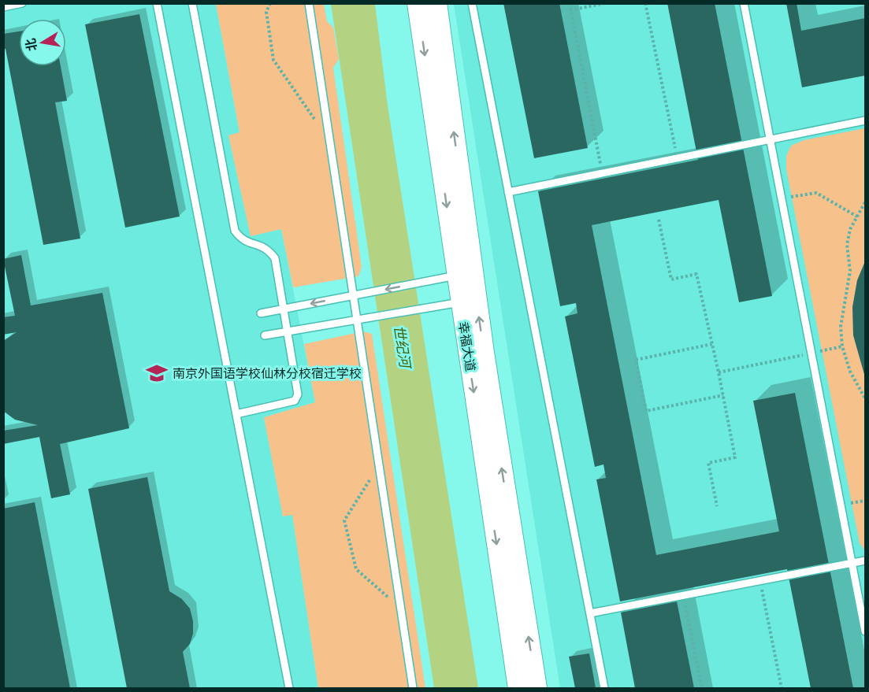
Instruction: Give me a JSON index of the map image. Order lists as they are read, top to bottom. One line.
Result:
{"streets":{"main road":["幸福大道"]},"water":["世纪河"],"places":{"school or university":["南京外国语学校仙林分校宿迁学校"]},"north":"left"}
